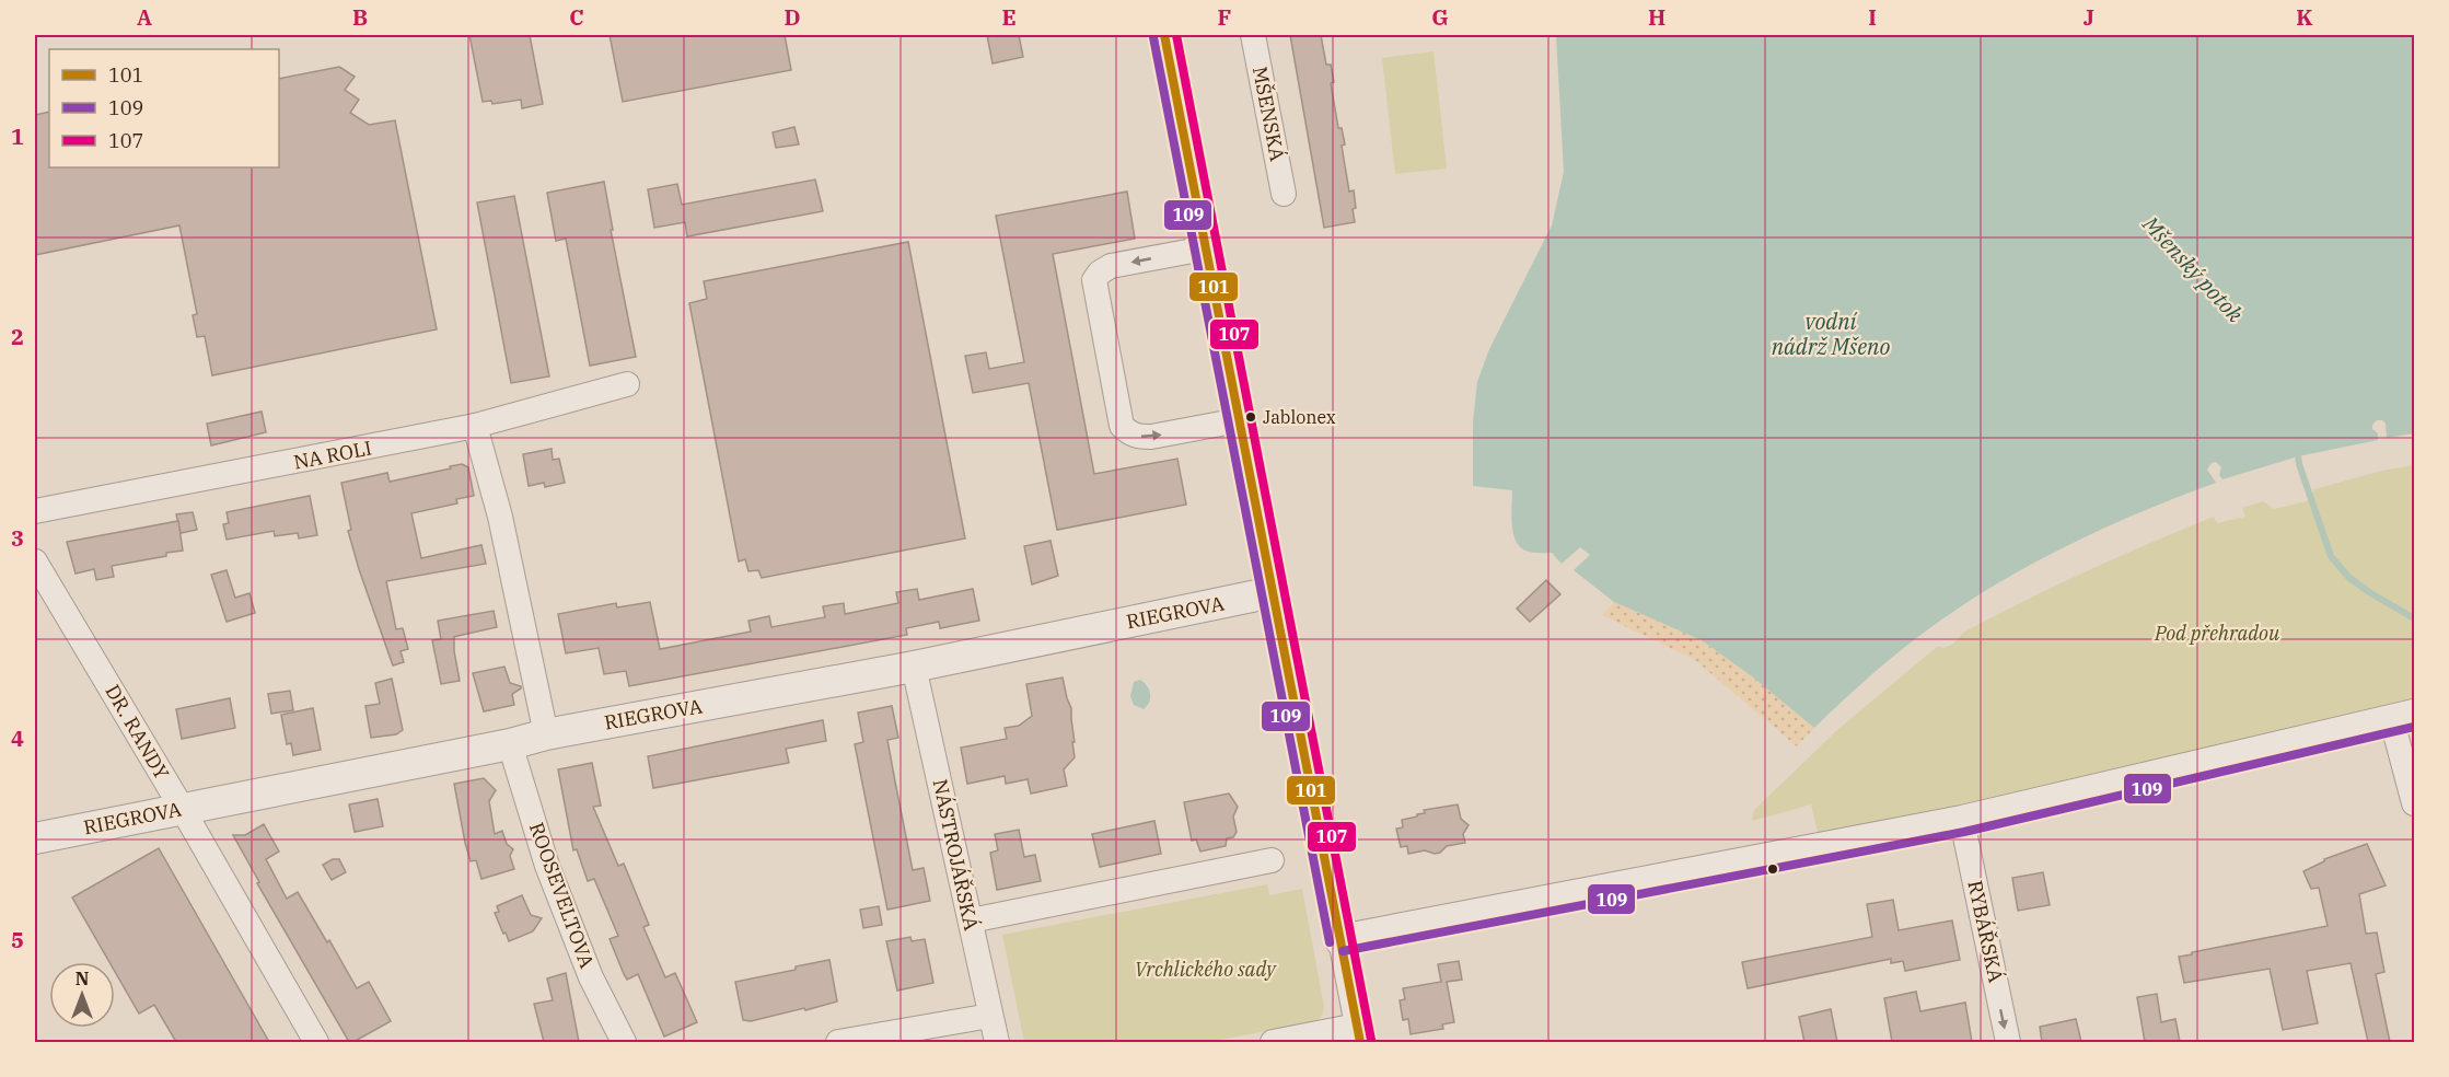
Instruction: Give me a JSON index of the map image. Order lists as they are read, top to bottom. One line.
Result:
{"streets":{"street":["MŠENSKÁ","NA ROLI","RIEGROVA","DR. RANDY","NÁSTROJÁŘSKÁ","ROOSEVELTOVA","RYBÁŘSKÁ"]},"crossings":[["RIEGROVA","DR. RANDY"],["RIEGROVA","NÁSTROJÁŘSKÁ"],["RIEGROVA","ROOSEVELTOVA"]],"one_way":["RYBÁŘSKÁ"],"water":["Mšenský potok","vodní nádrž Mšeno"],"parks":["Pod přehradou","Vrchlického sady"],"places":["Jablonex"],"lines":["transit line 101","transit line 107","transit line 109"],"legend":["101","109","107"],"north":"top","grid":{"columns":["A","B","C","D","E","F","G","H","I","J","K"],"rows":["1","2","3","4","5"]}}
